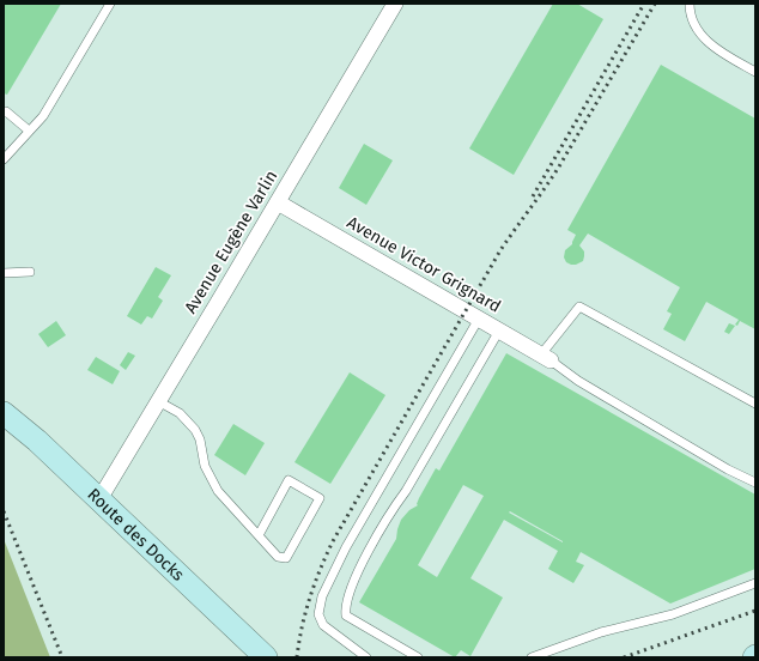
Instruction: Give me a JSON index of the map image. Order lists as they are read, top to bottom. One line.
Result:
{"streets":{"street":["Avenue Eugène Varlin","Avenue Victor Grignard","Route des Docks"]},"crossings":[["Avenue Eugène Varlin","Avenue Victor Grignard"],["Avenue Eugène Varlin","Route des Docks"]]}
